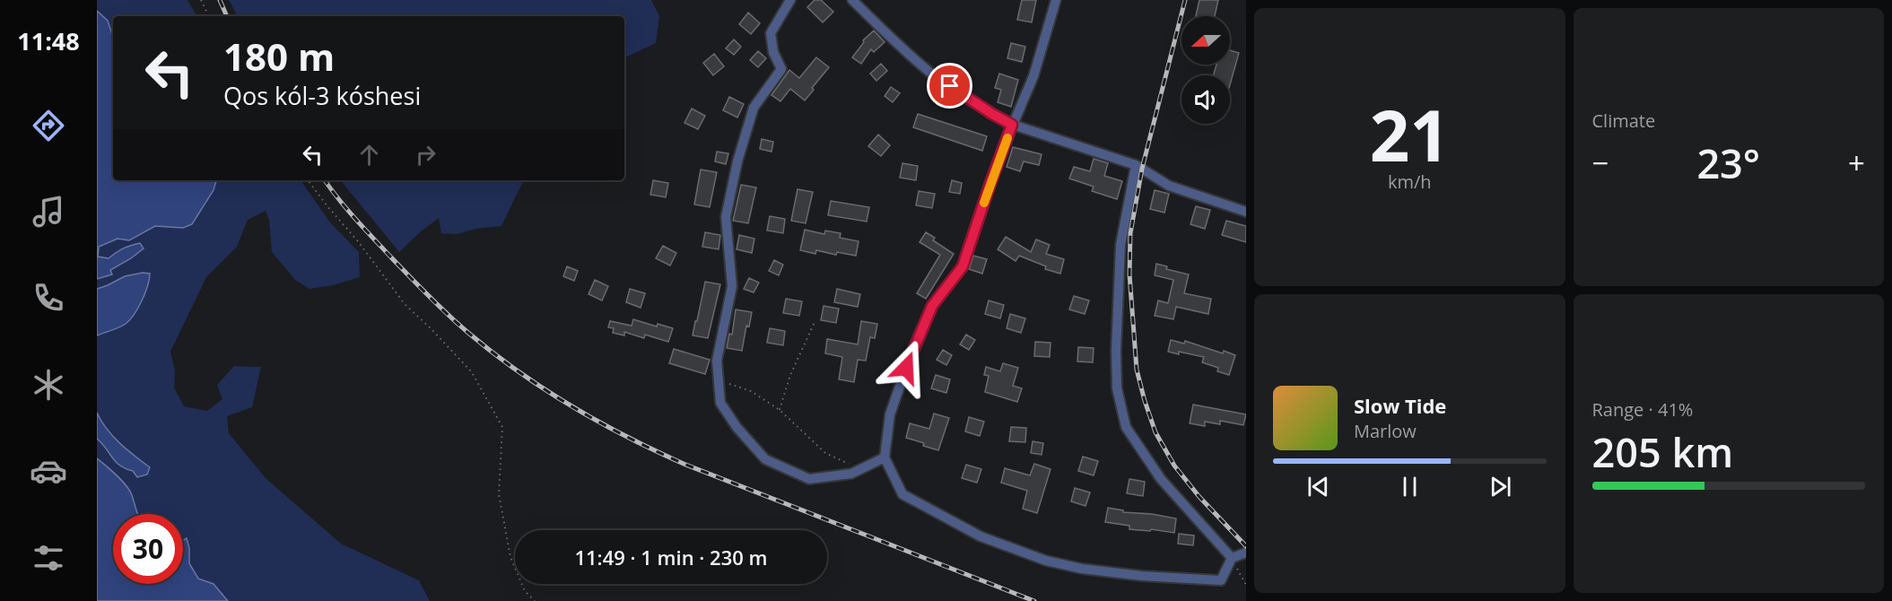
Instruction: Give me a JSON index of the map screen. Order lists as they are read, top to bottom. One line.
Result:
{"north":"left","page":{"tabs":"11:48","tile":[["21","km/h"],"Climate",["Range · 41%","205 km"]],"turn":["180 m","Qos kól-3 kóshesi"],"heat":["−","23°","+"],"song":["Slow Tide","Marlow"],"limit":"30","trip":"11:49 · 1 min · 230 m"}}
